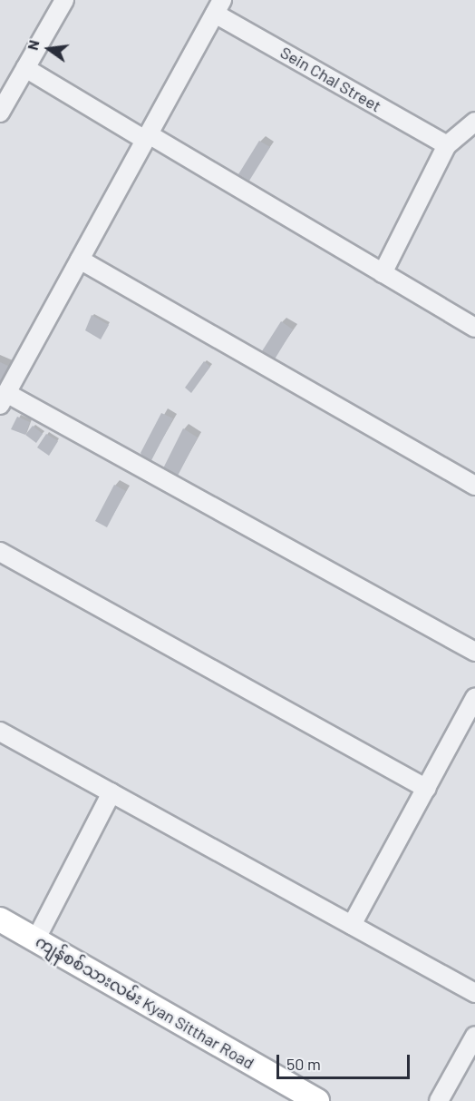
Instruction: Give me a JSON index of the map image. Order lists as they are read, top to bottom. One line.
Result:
{"streets":{"main road":["ကျန်စစ်သားလမ်း Kyan Sitthar Road"],"street":["Sein Chal Street"]},"scale_bar":"50 m","north":"left"}
